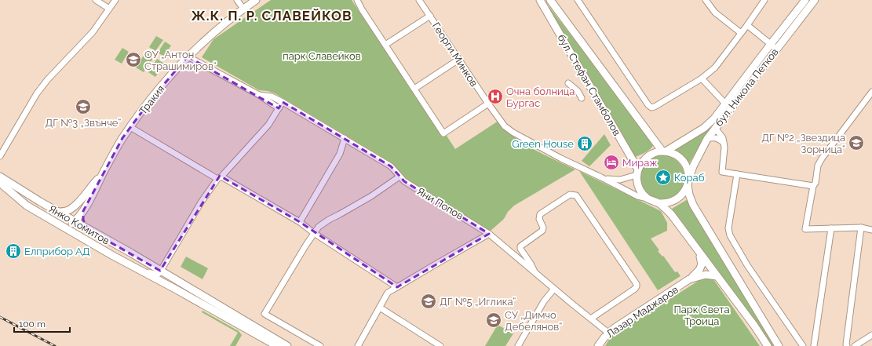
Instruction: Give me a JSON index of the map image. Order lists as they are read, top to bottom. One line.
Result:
{"streets":{"main road":["бул. Стефан Стамболов","бул. Никола Петков","Тракия","Янко Комитов","Лазар Маджаров"],"street":["Георги Минков","Яни Попов"]},"crossings":[["Георги Минков","бул. Стефан Стамболов"],["Георги Минков","бул. Никола Петков"],["бул. Стефан Стамболов","бул. Никола Петков"],["Тракия","Яни Попов"],["Тракия","Янко Комитов"],["Яни Попов","Лазар Маджаров"]],"districts":["Ж.К. П. Р. СЛАВЕЙКОВ"],"parks":["парк Славейков","Парк Света Троица"],"places":{"school or university":["ОУ „Антон Страшимиров“","ДГ №3 „Звънче“","ДГ №2 „Звездица Зорница“","ДГ №5 „Иглика“","СУ „Димчо Дебелянов“"],"hospital":["Oчна болница Бургас"],"building":["Green House","Елприбор АД"],"hotel":["Мираж"],"place":["Кораб"]},"scale_bar":"100 m"}
